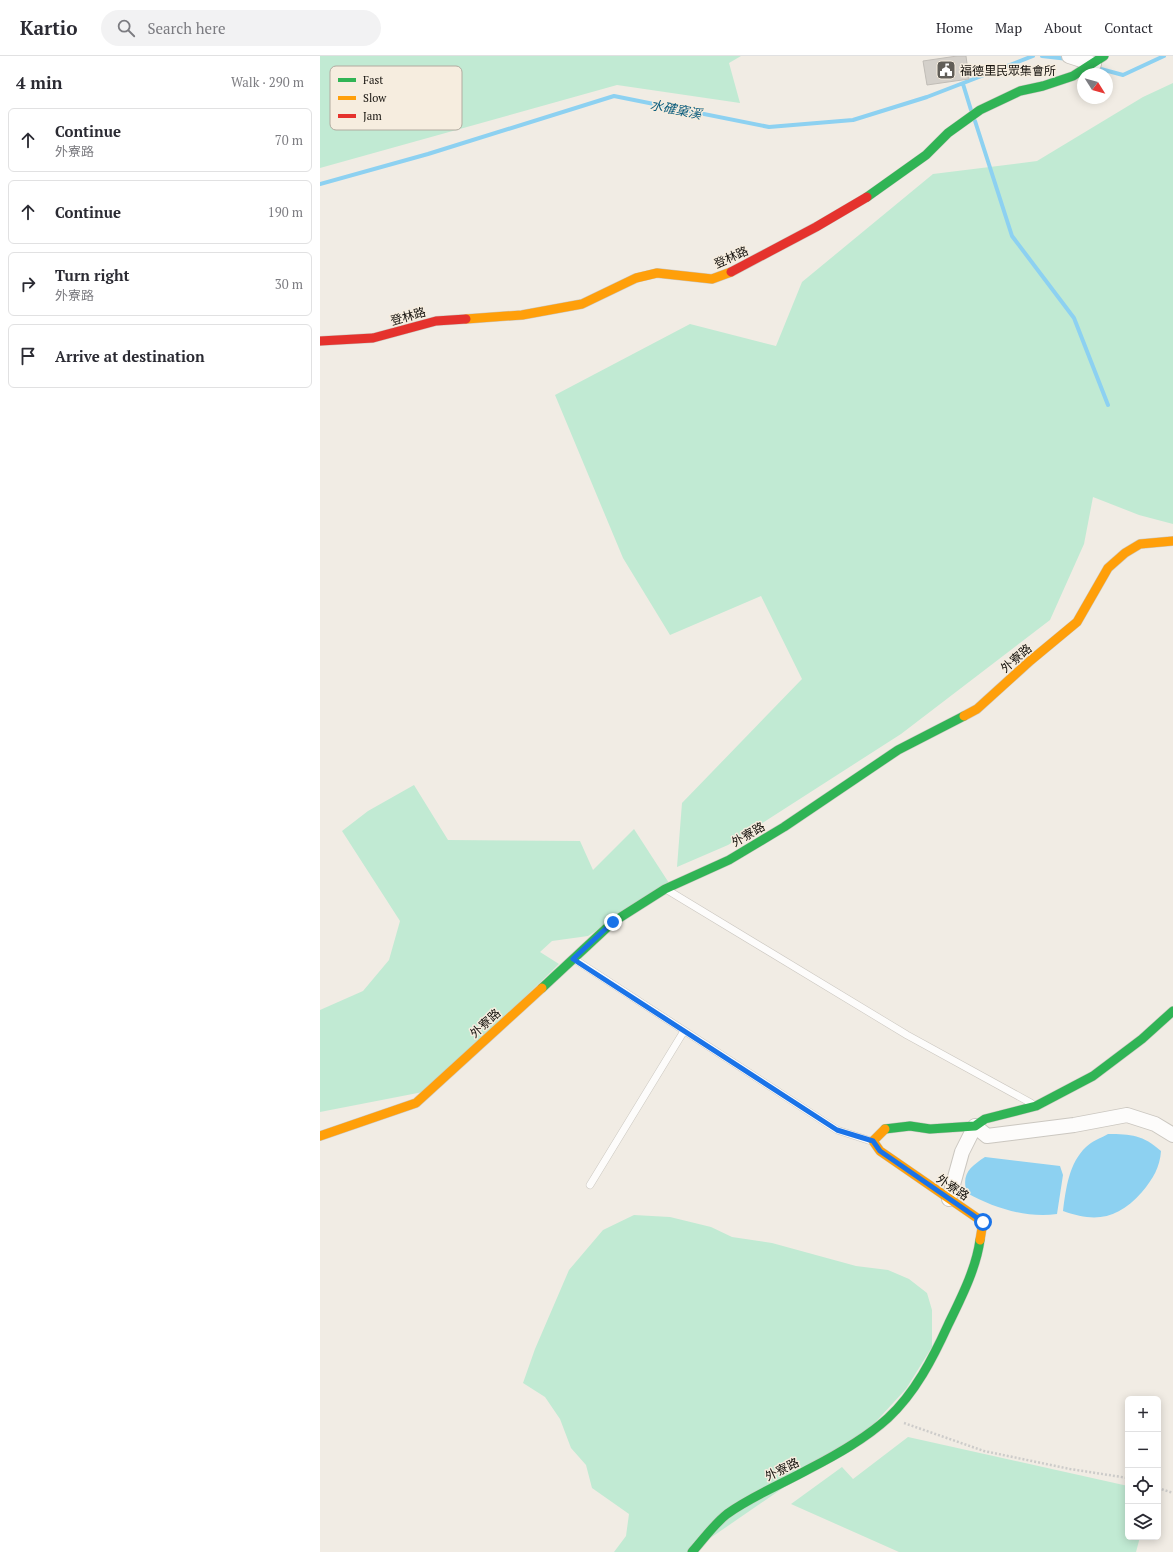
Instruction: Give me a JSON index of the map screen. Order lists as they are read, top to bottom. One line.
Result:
{"streets":{"street":["登林路","外寮路"]},"water":["水確窠溪"],"places":{"public building":["福德里民眾集會所"]},"legend":["Fast","Slow","Jam"],"north":"bottom right","page":{"header":"Kartio","search":"Search here","nav":["Home","Map","About","Contact"],"heading":["4 min","Walk · 290 m"],"list":[["Continue","外寮路","70 m"],["Continue","190 m"],["Turn right","外寮路","30 m"],"Arrive at destination"],"map_buttons":["+","−"]}}
